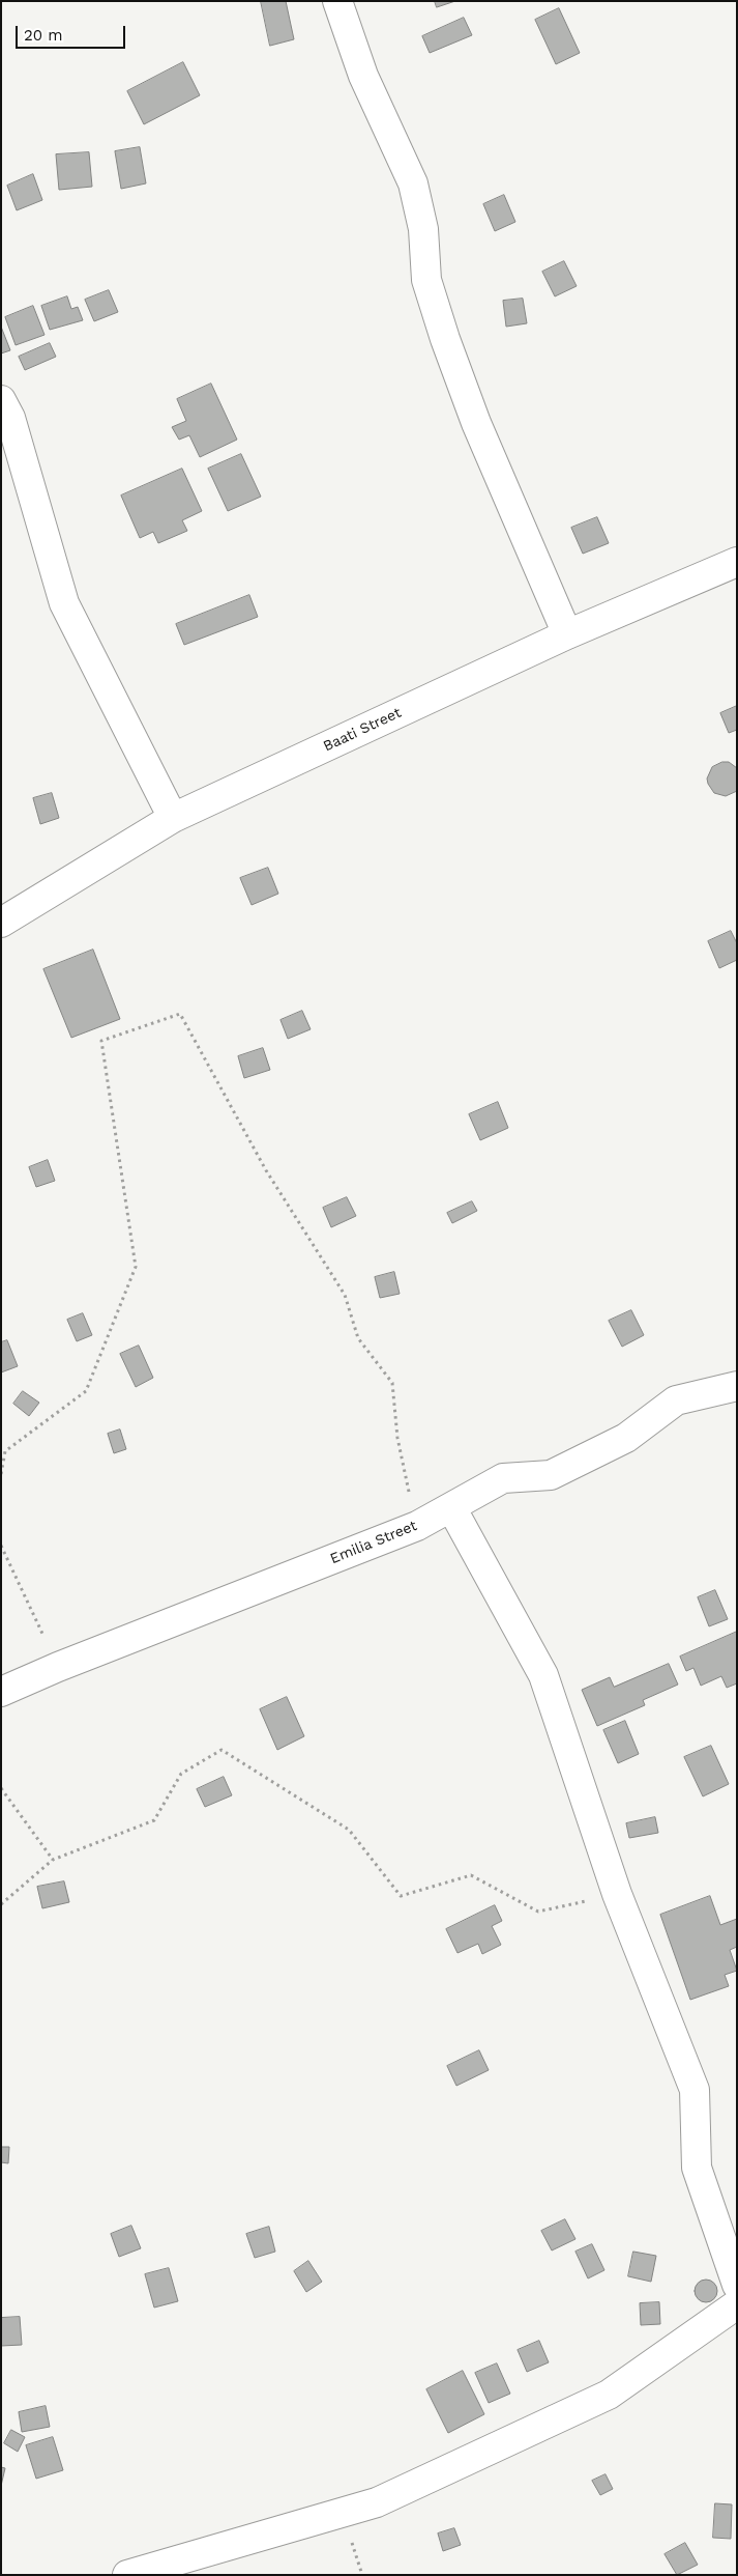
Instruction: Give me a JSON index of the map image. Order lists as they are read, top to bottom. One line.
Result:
{"streets":{"street":["Baati Street","Emilia Street"]},"scale_bar":"20 m"}
